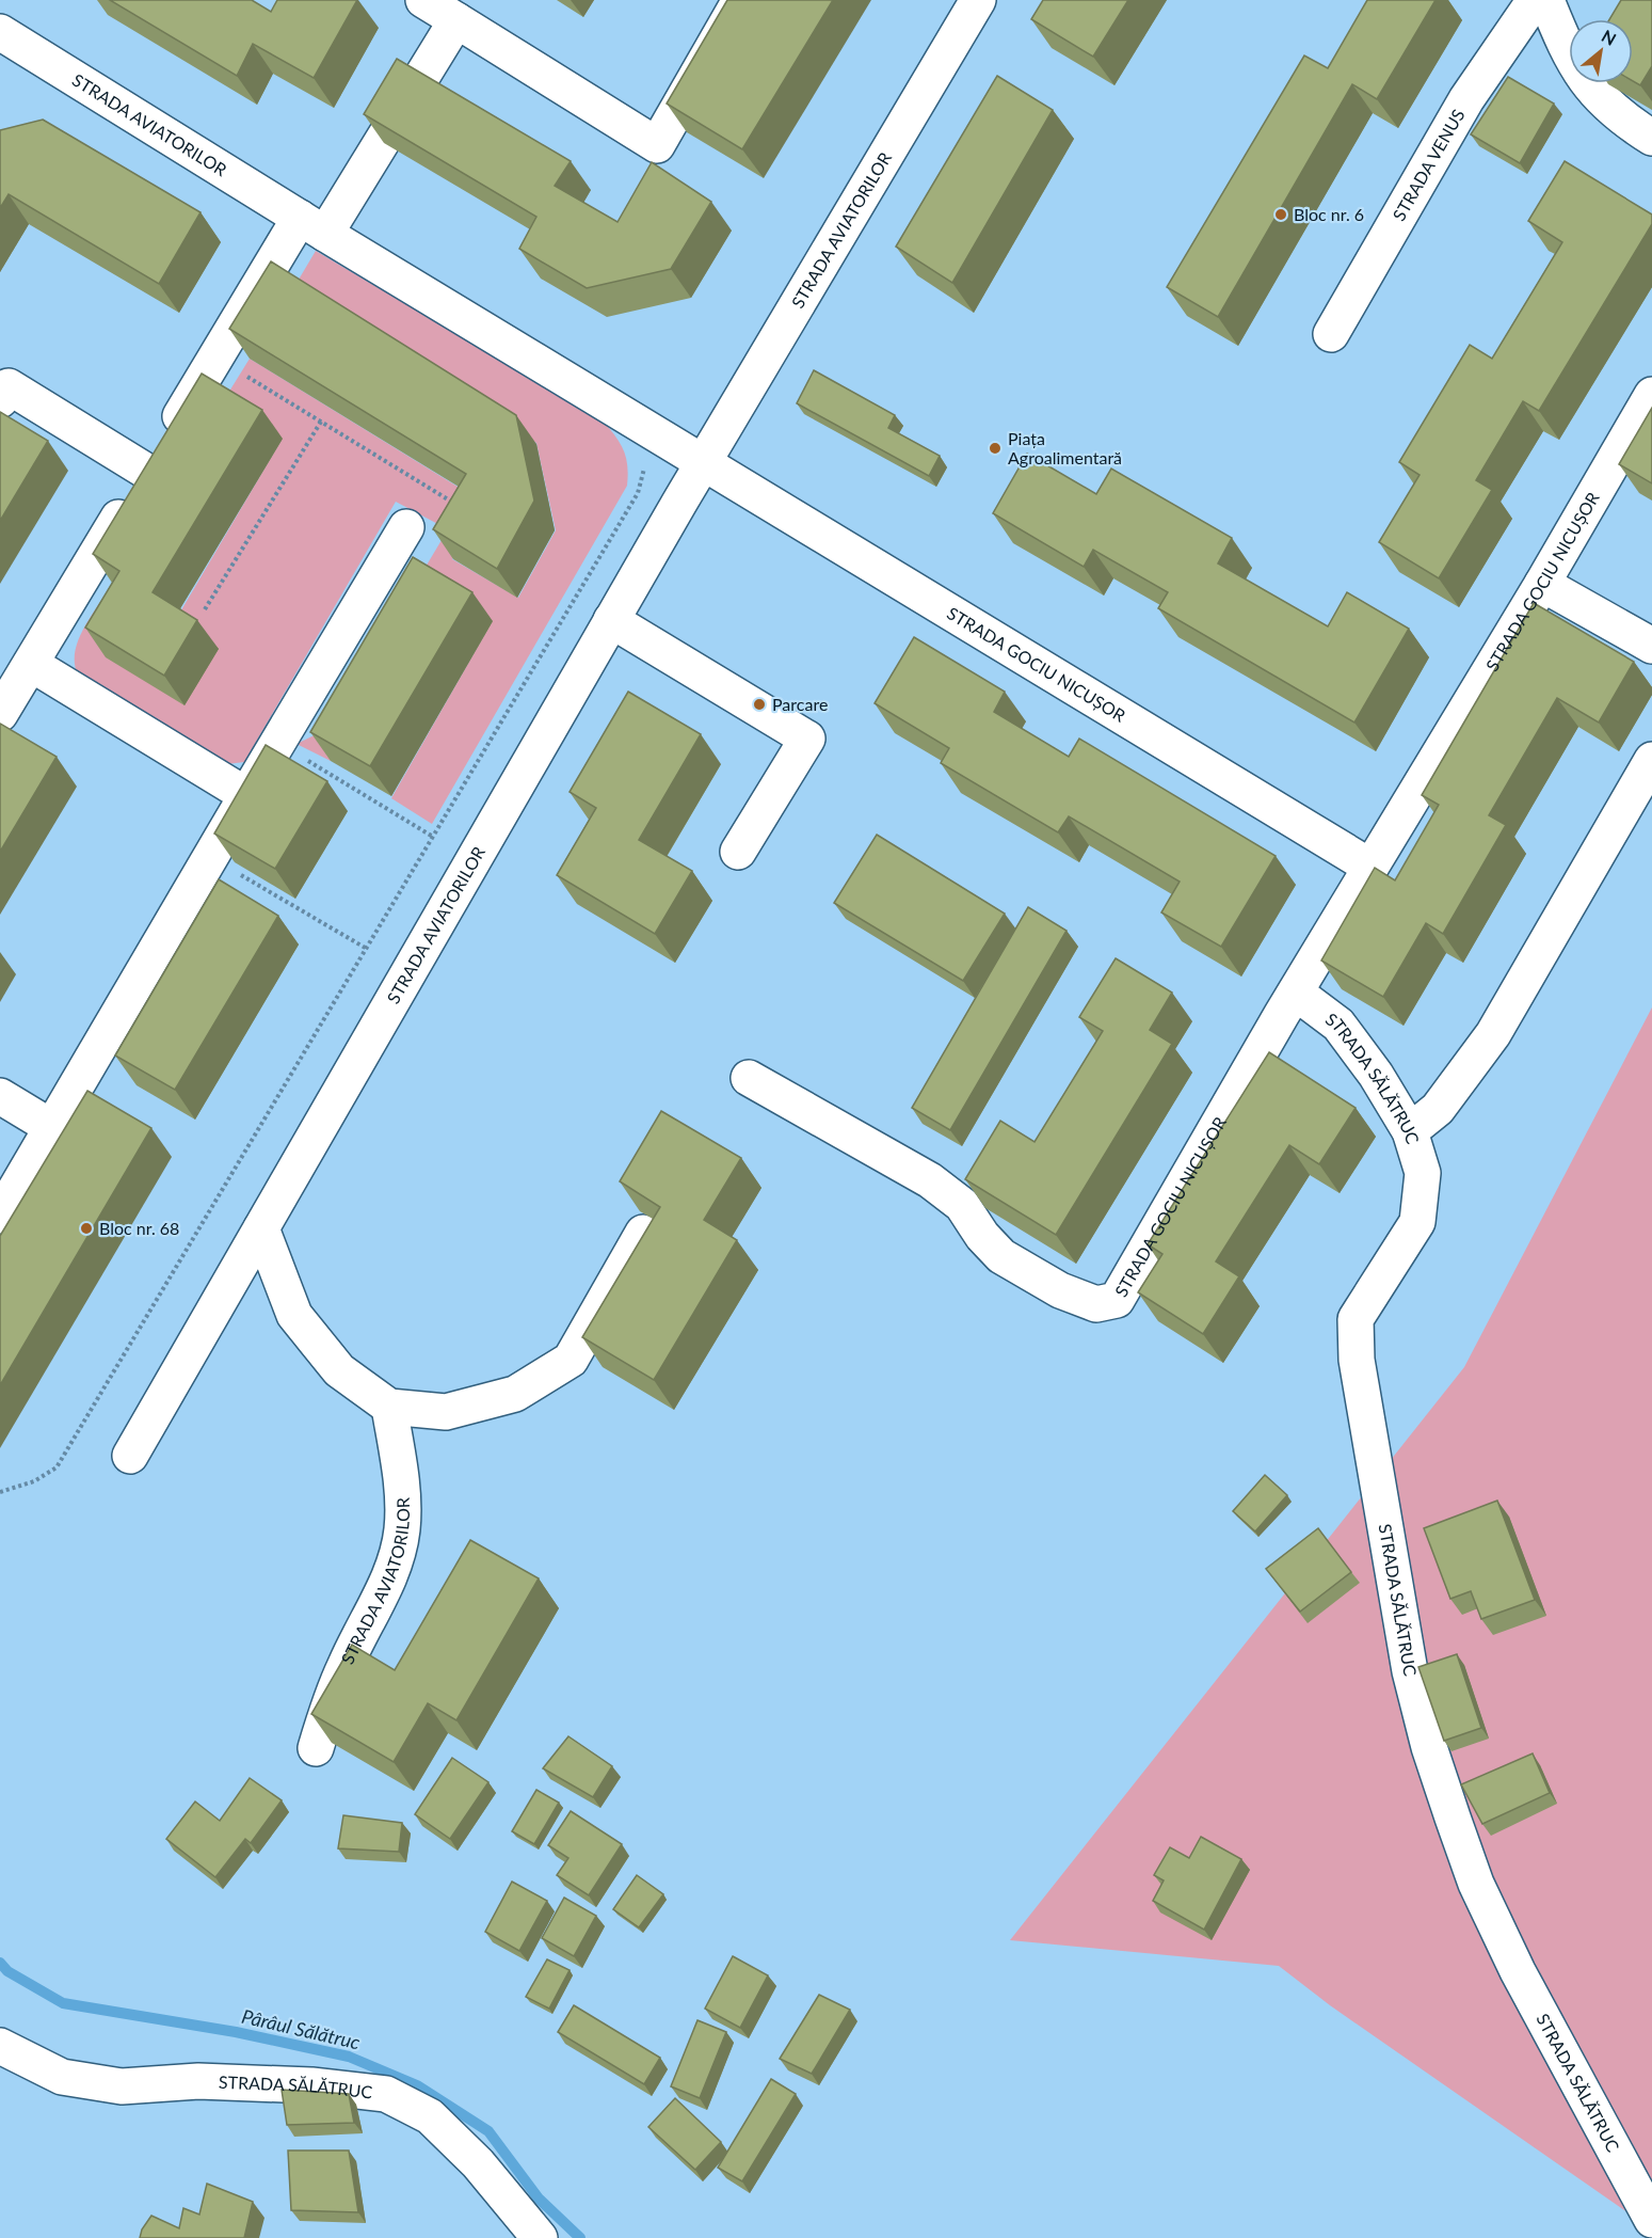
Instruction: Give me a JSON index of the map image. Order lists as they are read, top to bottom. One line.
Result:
{"streets":{"street":["STRADA AVIATORILOR","STRADA VENUS","STRADA GOCIU NICUȘOR","STRADA SĂLĂTRUC"]},"crossings":[["STRADA AVIATORILOR","STRADA GOCIU NICUȘOR"],["STRADA GOCIU NICUȘOR","STRADA SĂLĂTRUC"]],"water":["Pârâul Sălătruc"],"places":["Bloc nr. 6","Piața Agroalimentară","Parcare","Bloc nr. 68"],"north":"top right"}
